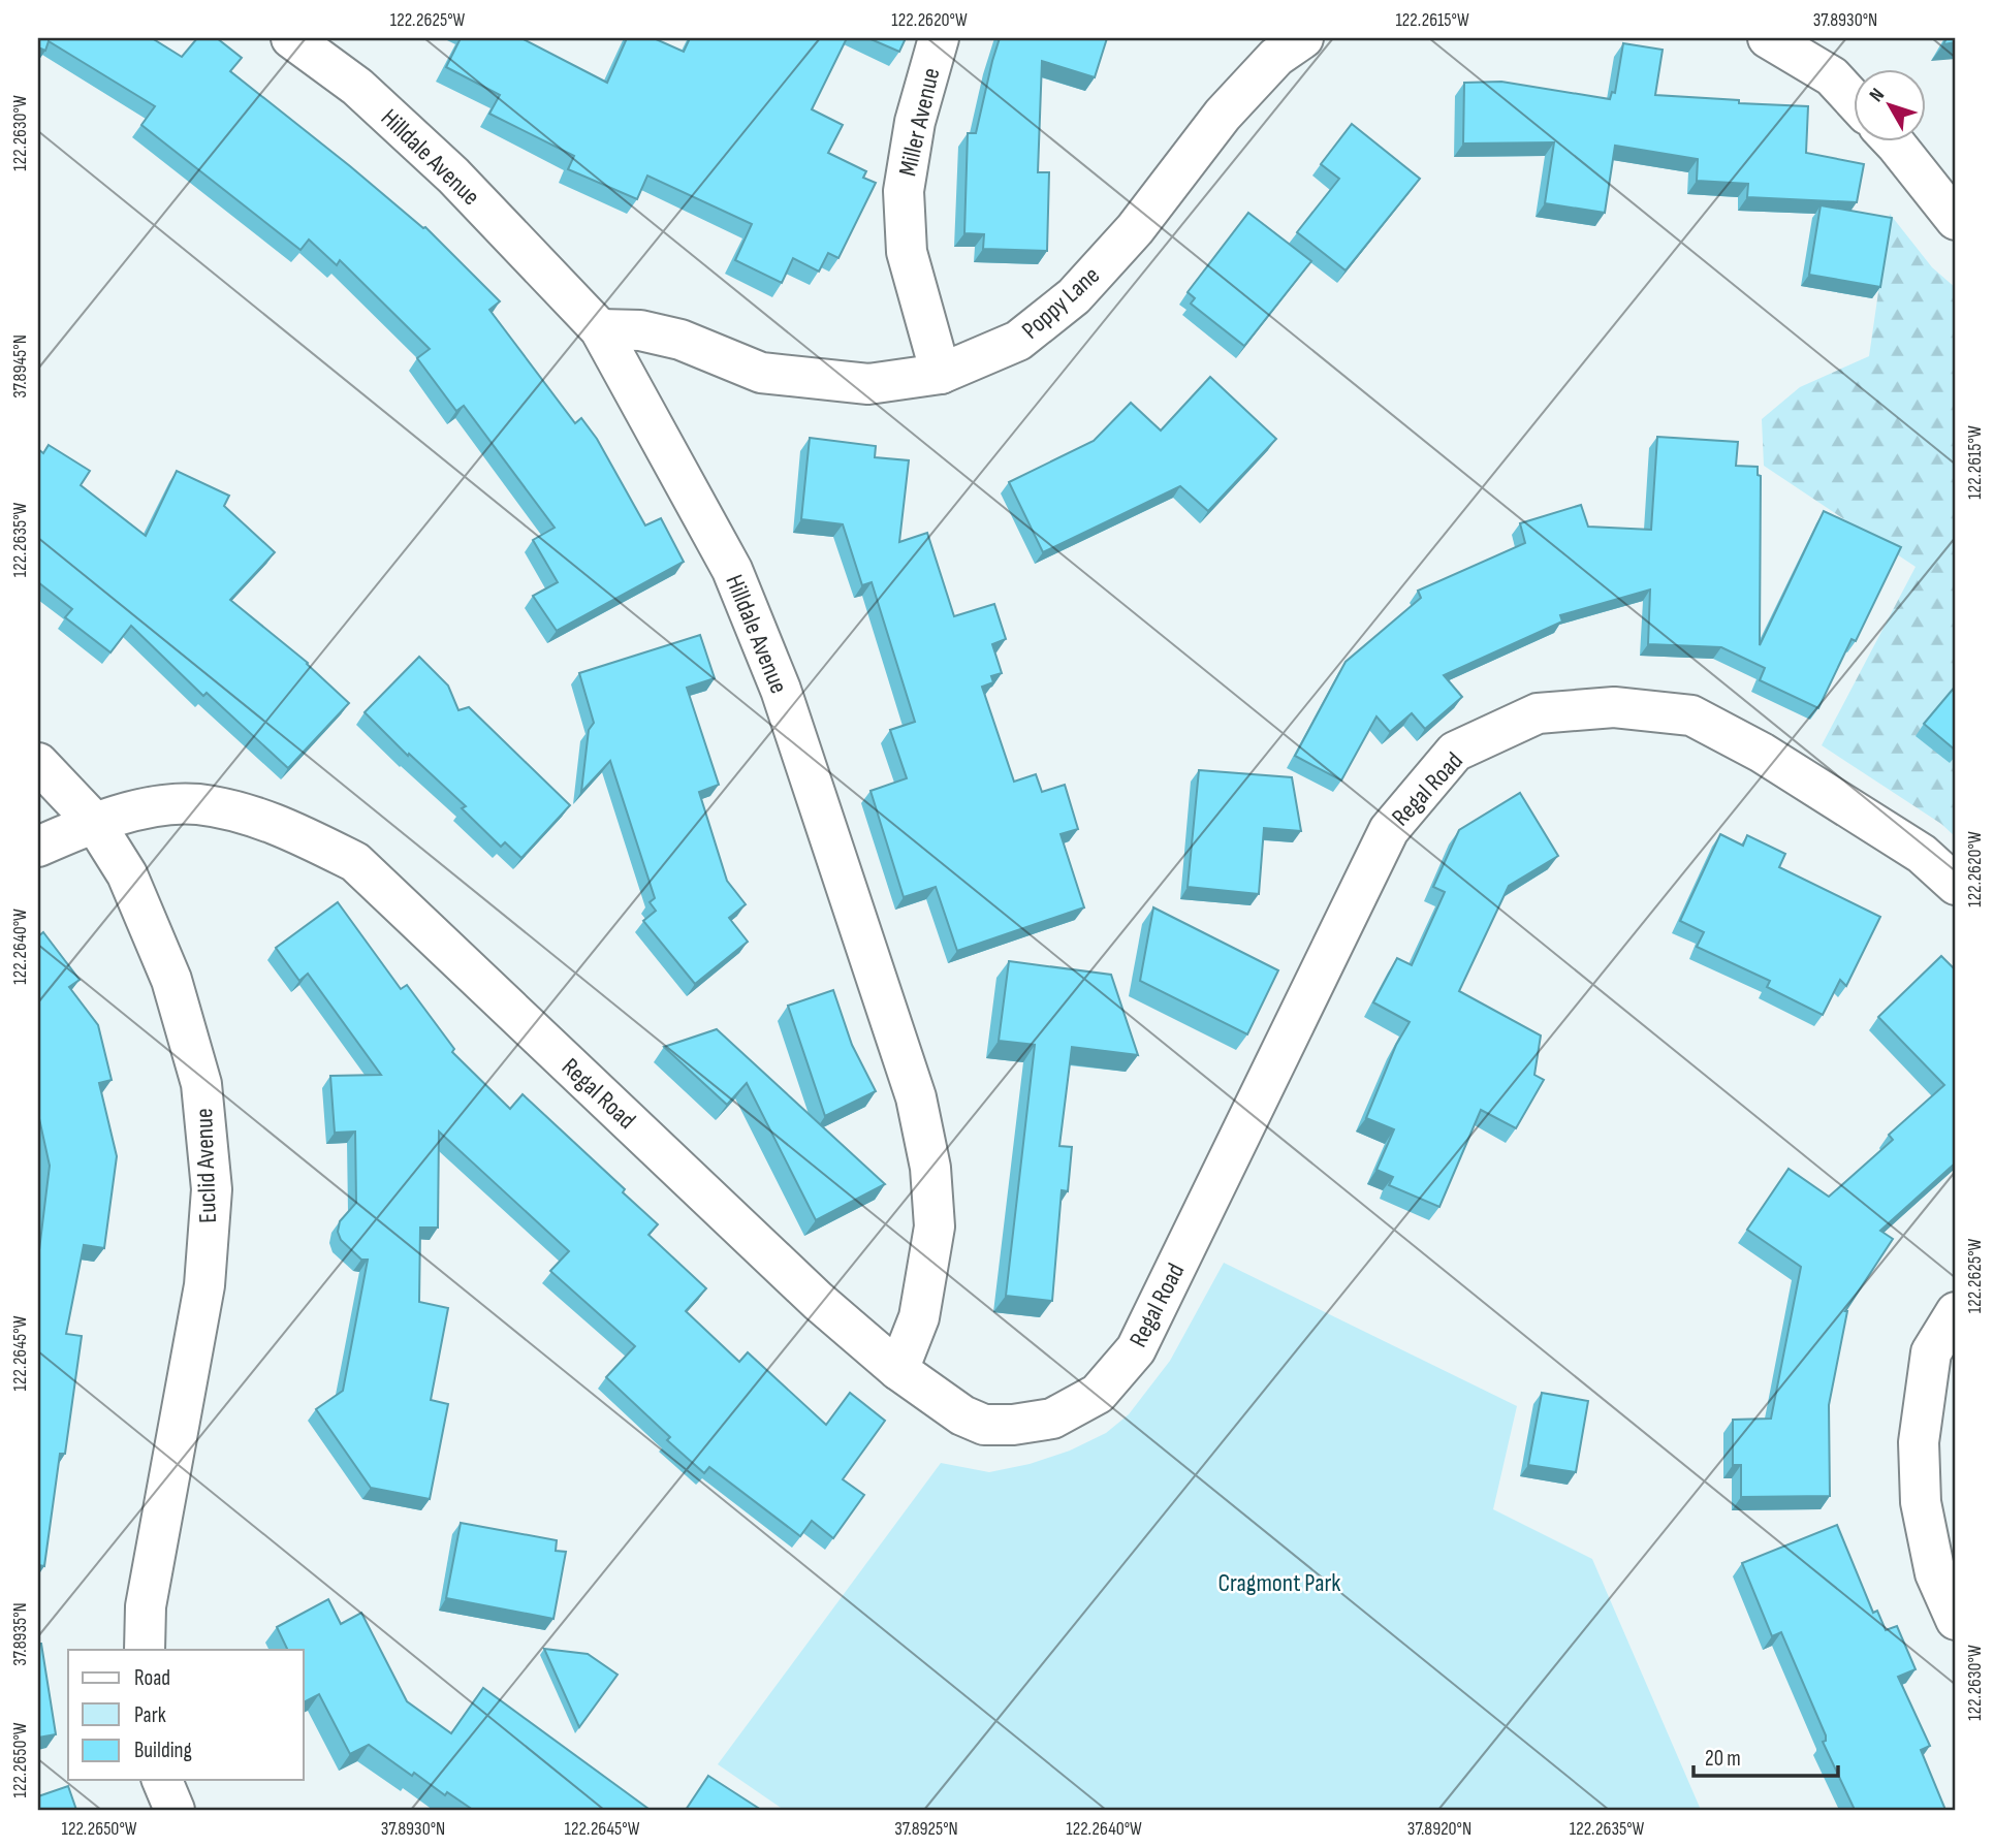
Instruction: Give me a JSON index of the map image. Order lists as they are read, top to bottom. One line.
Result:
{"streets":{"street":["Miller Avenue","Hilldale Avenue","Poppy Lane","Regal Road","Euclid Avenue"]},"crossings":[["Miller Avenue","Poppy Lane"],["Hilldale Avenue","Poppy Lane"],["Hilldale Avenue","Regal Road"],["Regal Road","Euclid Avenue"]],"parks":["Cragmont Park"],"legend":["Road","Park","Building"],"scale_bar":"20 m","north":"top left","coordinates":["122.2625°W","122.2620°W","122.2615°W","37.8930°N","122.2630°W","37.8945°N","122.2635°W","122.2640°W","122.2645°W","37.8935°N","122.2650°W","37.8925°N","37.8920°N"]}
